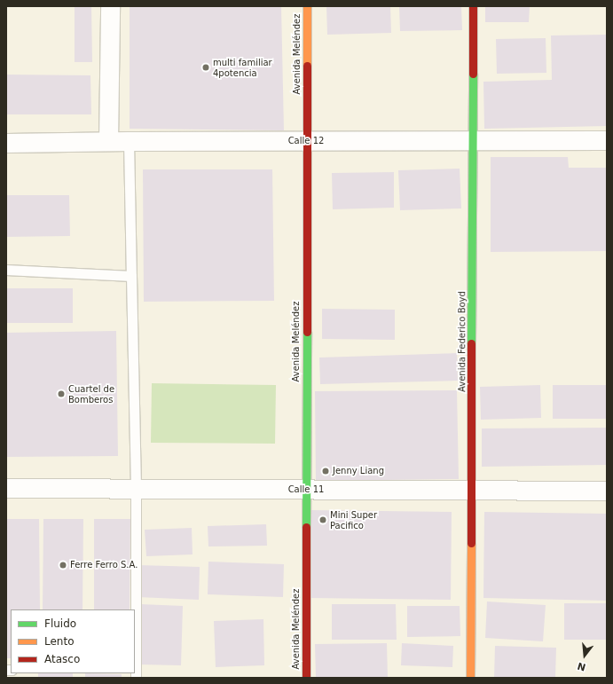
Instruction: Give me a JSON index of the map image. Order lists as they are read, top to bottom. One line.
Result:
{"streets":{"street":["Avenida Meléndez","Calle 12","Avenida Federico Boyd","Calle 11"]},"crossings":[["Avenida Meléndez","Calle 12"],["Avenida Meléndez","Calle 11"],["Calle 12","Avenida Federico Boyd"],["Avenida Federico Boyd","Calle 11"]],"places":["multi familiar 4potencia","Cuartel de Bomberos","Jenny Liang","Mini Super Pacifico","Ferre Ferro S.A."],"legend":["Fluido","Lento","Atasco"],"north":"bottom"}
